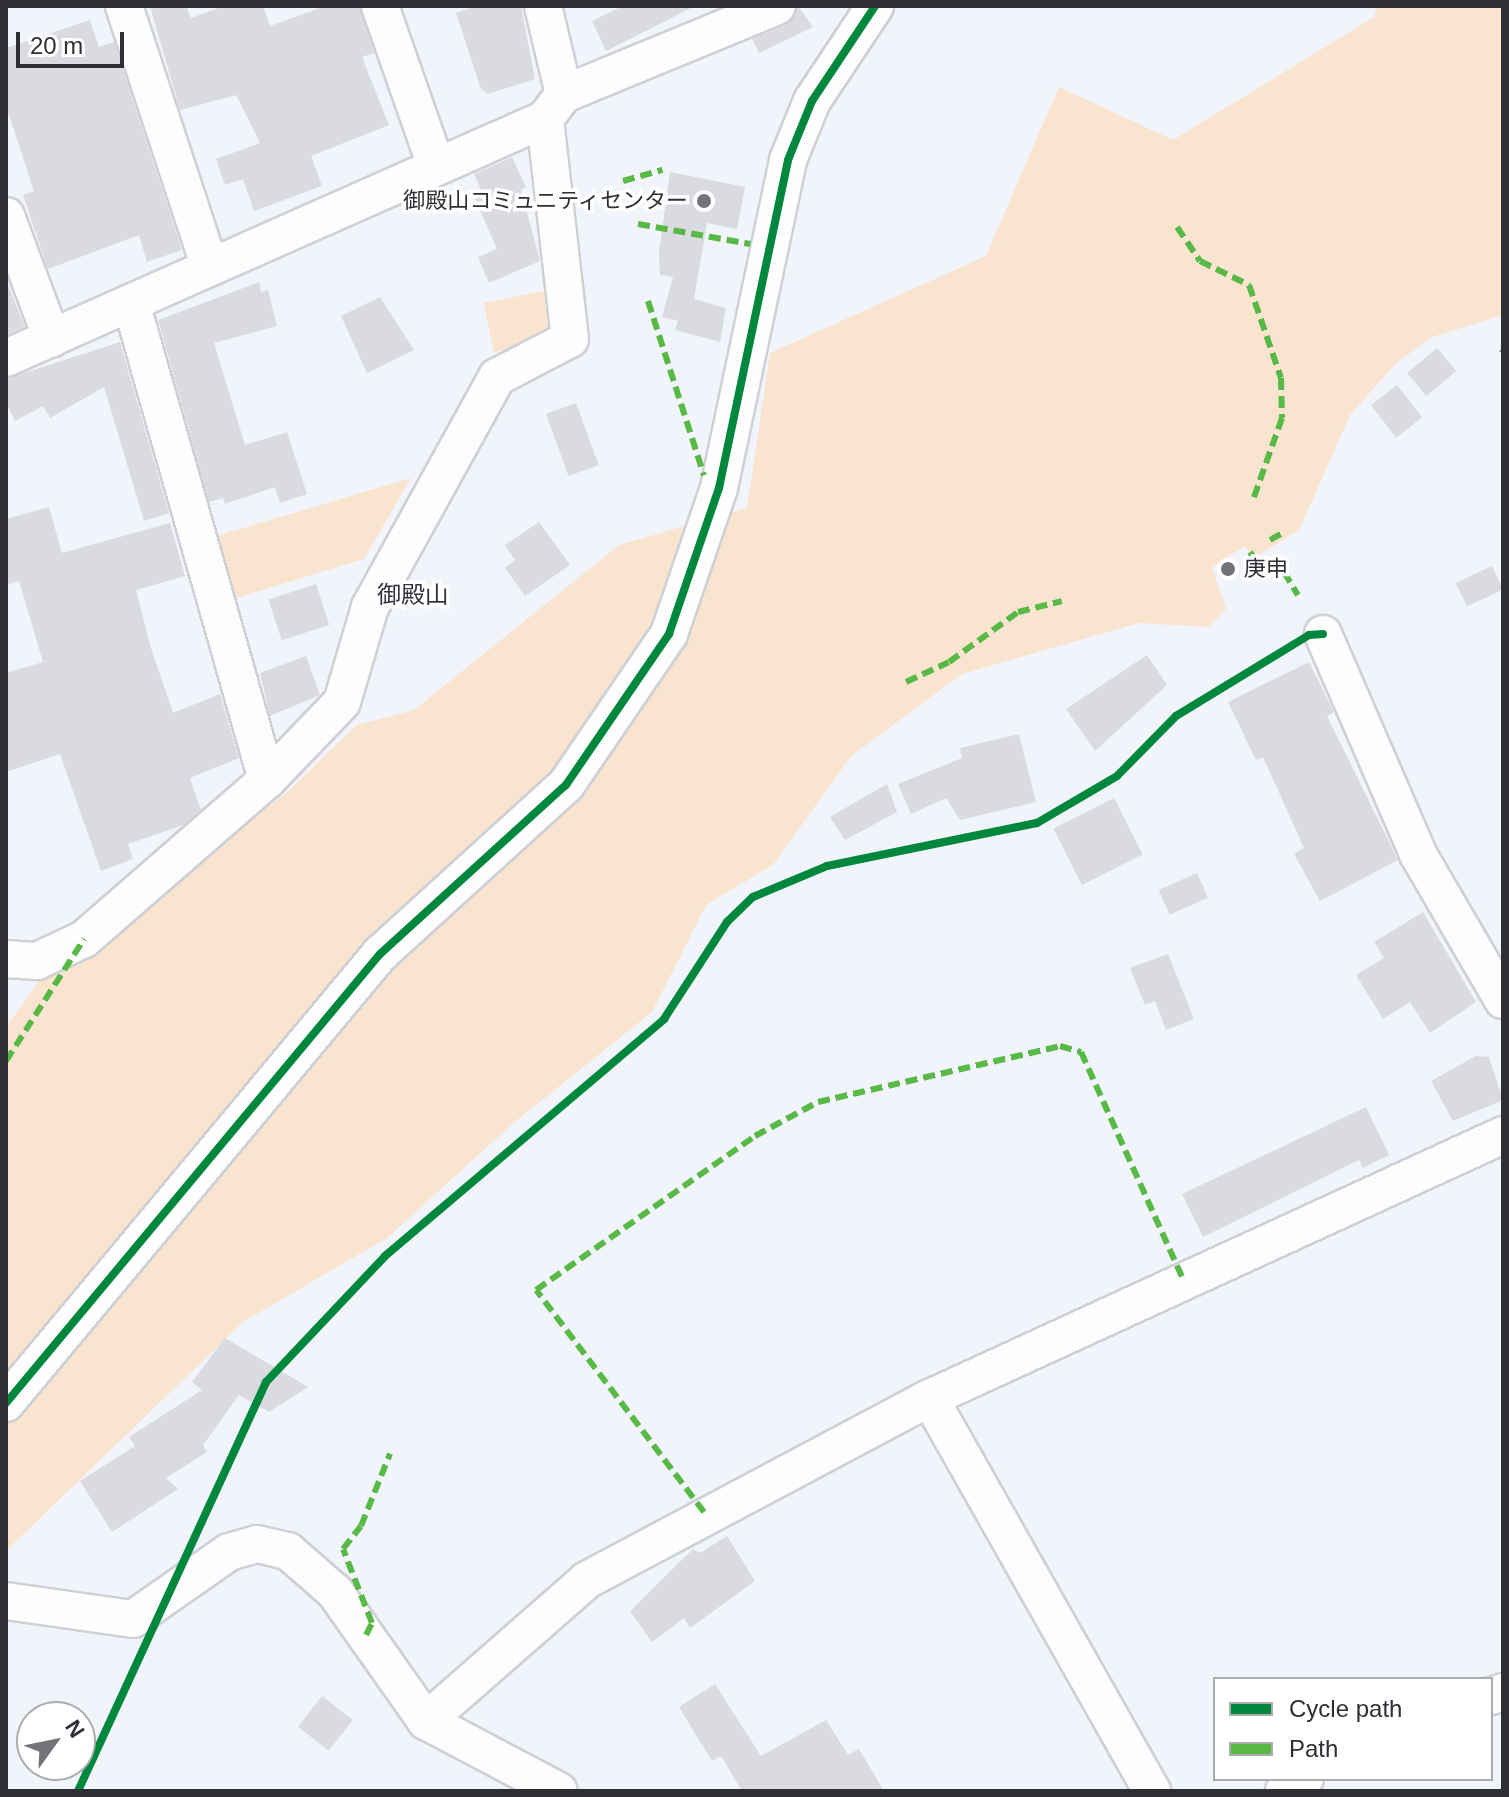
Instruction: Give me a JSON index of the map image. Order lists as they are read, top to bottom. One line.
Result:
{"districts":["御殿山"],"places":["御殿山コミュニティセンター","庚申"],"legend":["Cycle path","Path"],"scale_bar":"20 m","north":"top right"}
